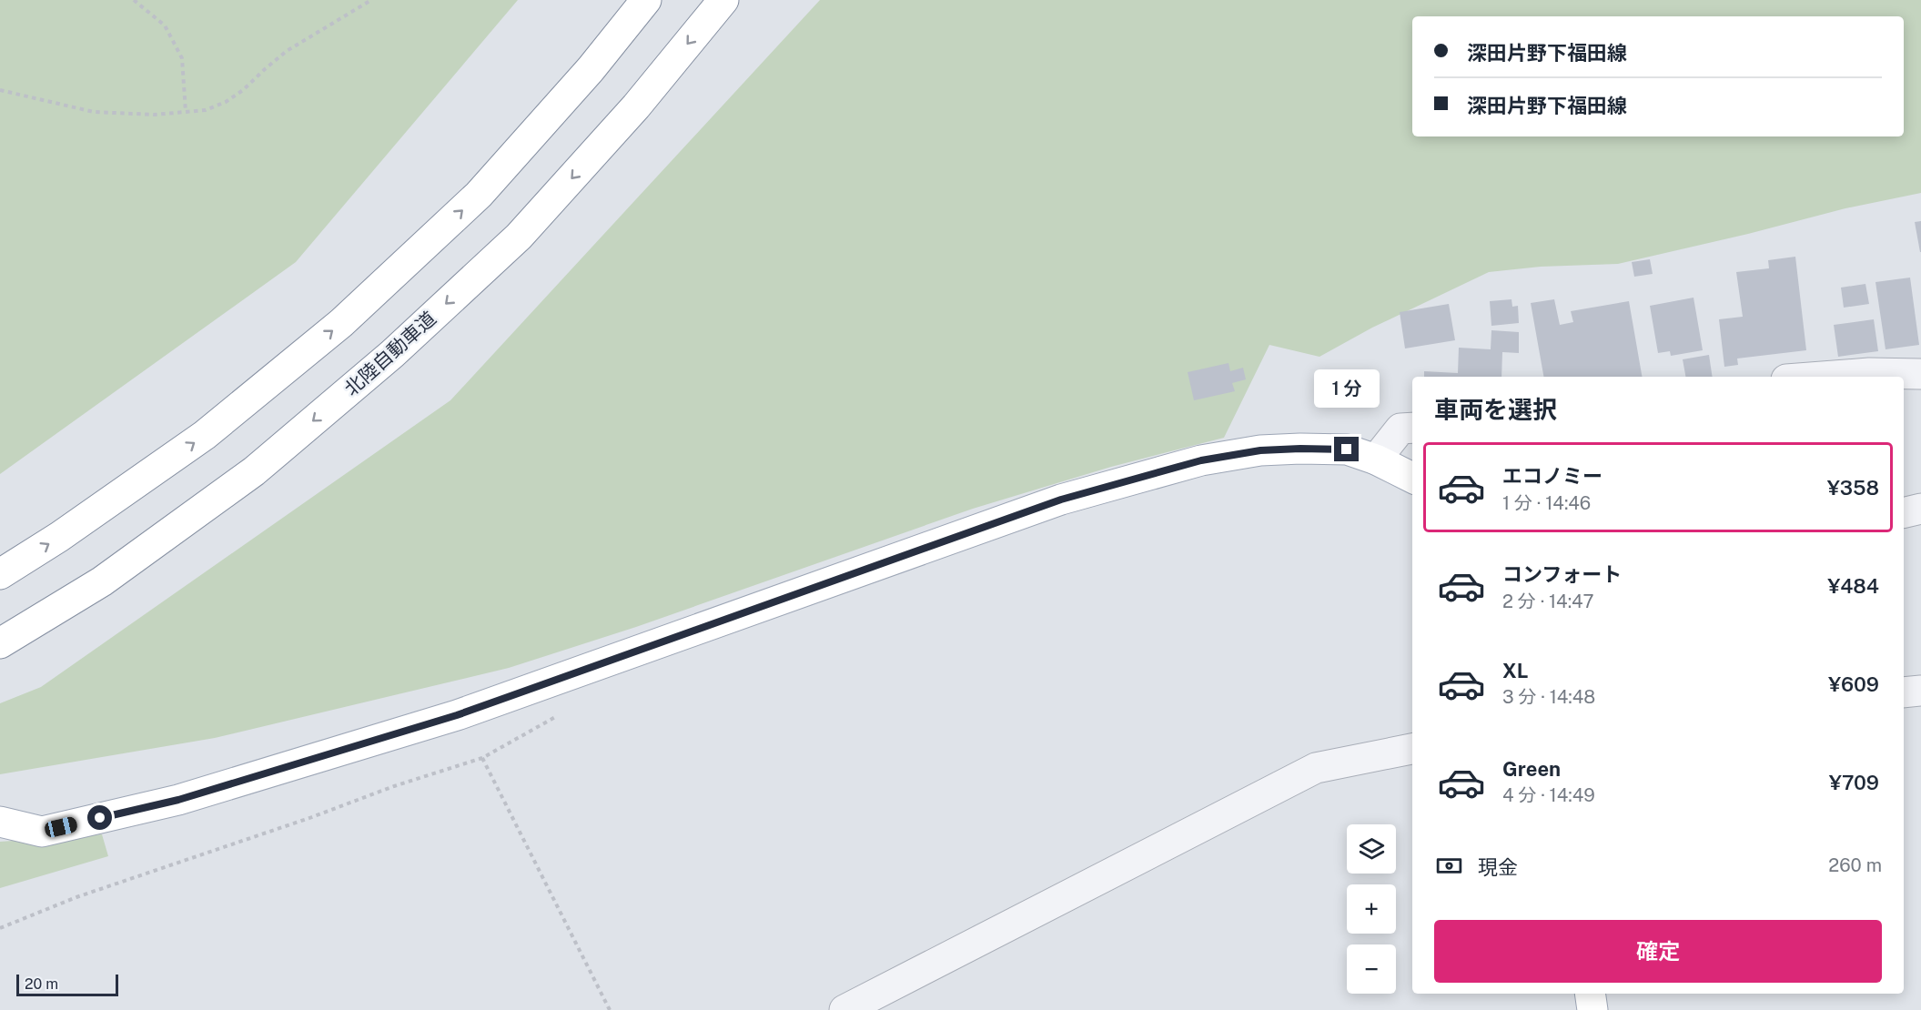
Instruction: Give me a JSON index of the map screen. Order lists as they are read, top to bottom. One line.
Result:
{"streets":{"main road":["北陸自動車道"]},"scale_bar":"20 m","page":{"banner":["深田片野下福田線","深田片野下福田線"],"bubble":"1 分","heading":"車両を選択","list":[{"name":"エコノミー","note":"1 分 · 14:46","value":"¥358"},{"name":"コンフォート","note":"2 分 · 14:47","value":"¥484"},{"name":"XL","note":"3 分 · 14:48","value":"¥609"},{"name":"Green","note":"4 分 · 14:49","value":"¥709"}],"map_buttons":["+","−"],"pay":["現金","260 m"],"buttons":"確定","scale":"20 m"}}
